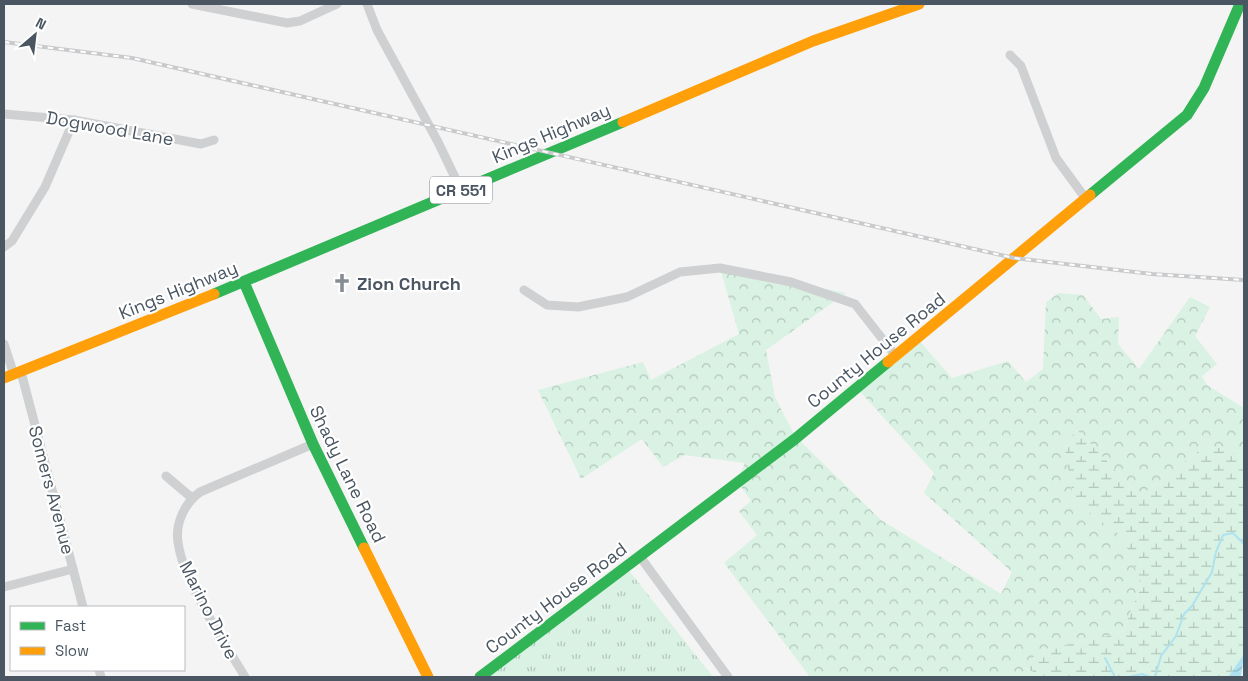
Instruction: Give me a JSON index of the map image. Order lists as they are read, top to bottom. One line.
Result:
{"streets":{"street":["Dogwood Lane","Kings Highway","CR 551","County House Road","Shady Lane Road","Somers Avenue","Marino Drive"]},"crossings":[["Kings Highway","Shady Lane Road"],["Kings Highway","Somers Avenue"]],"places":{"church":["Zion Church"]},"legend":["Fast","Slow"],"north":"top right"}
